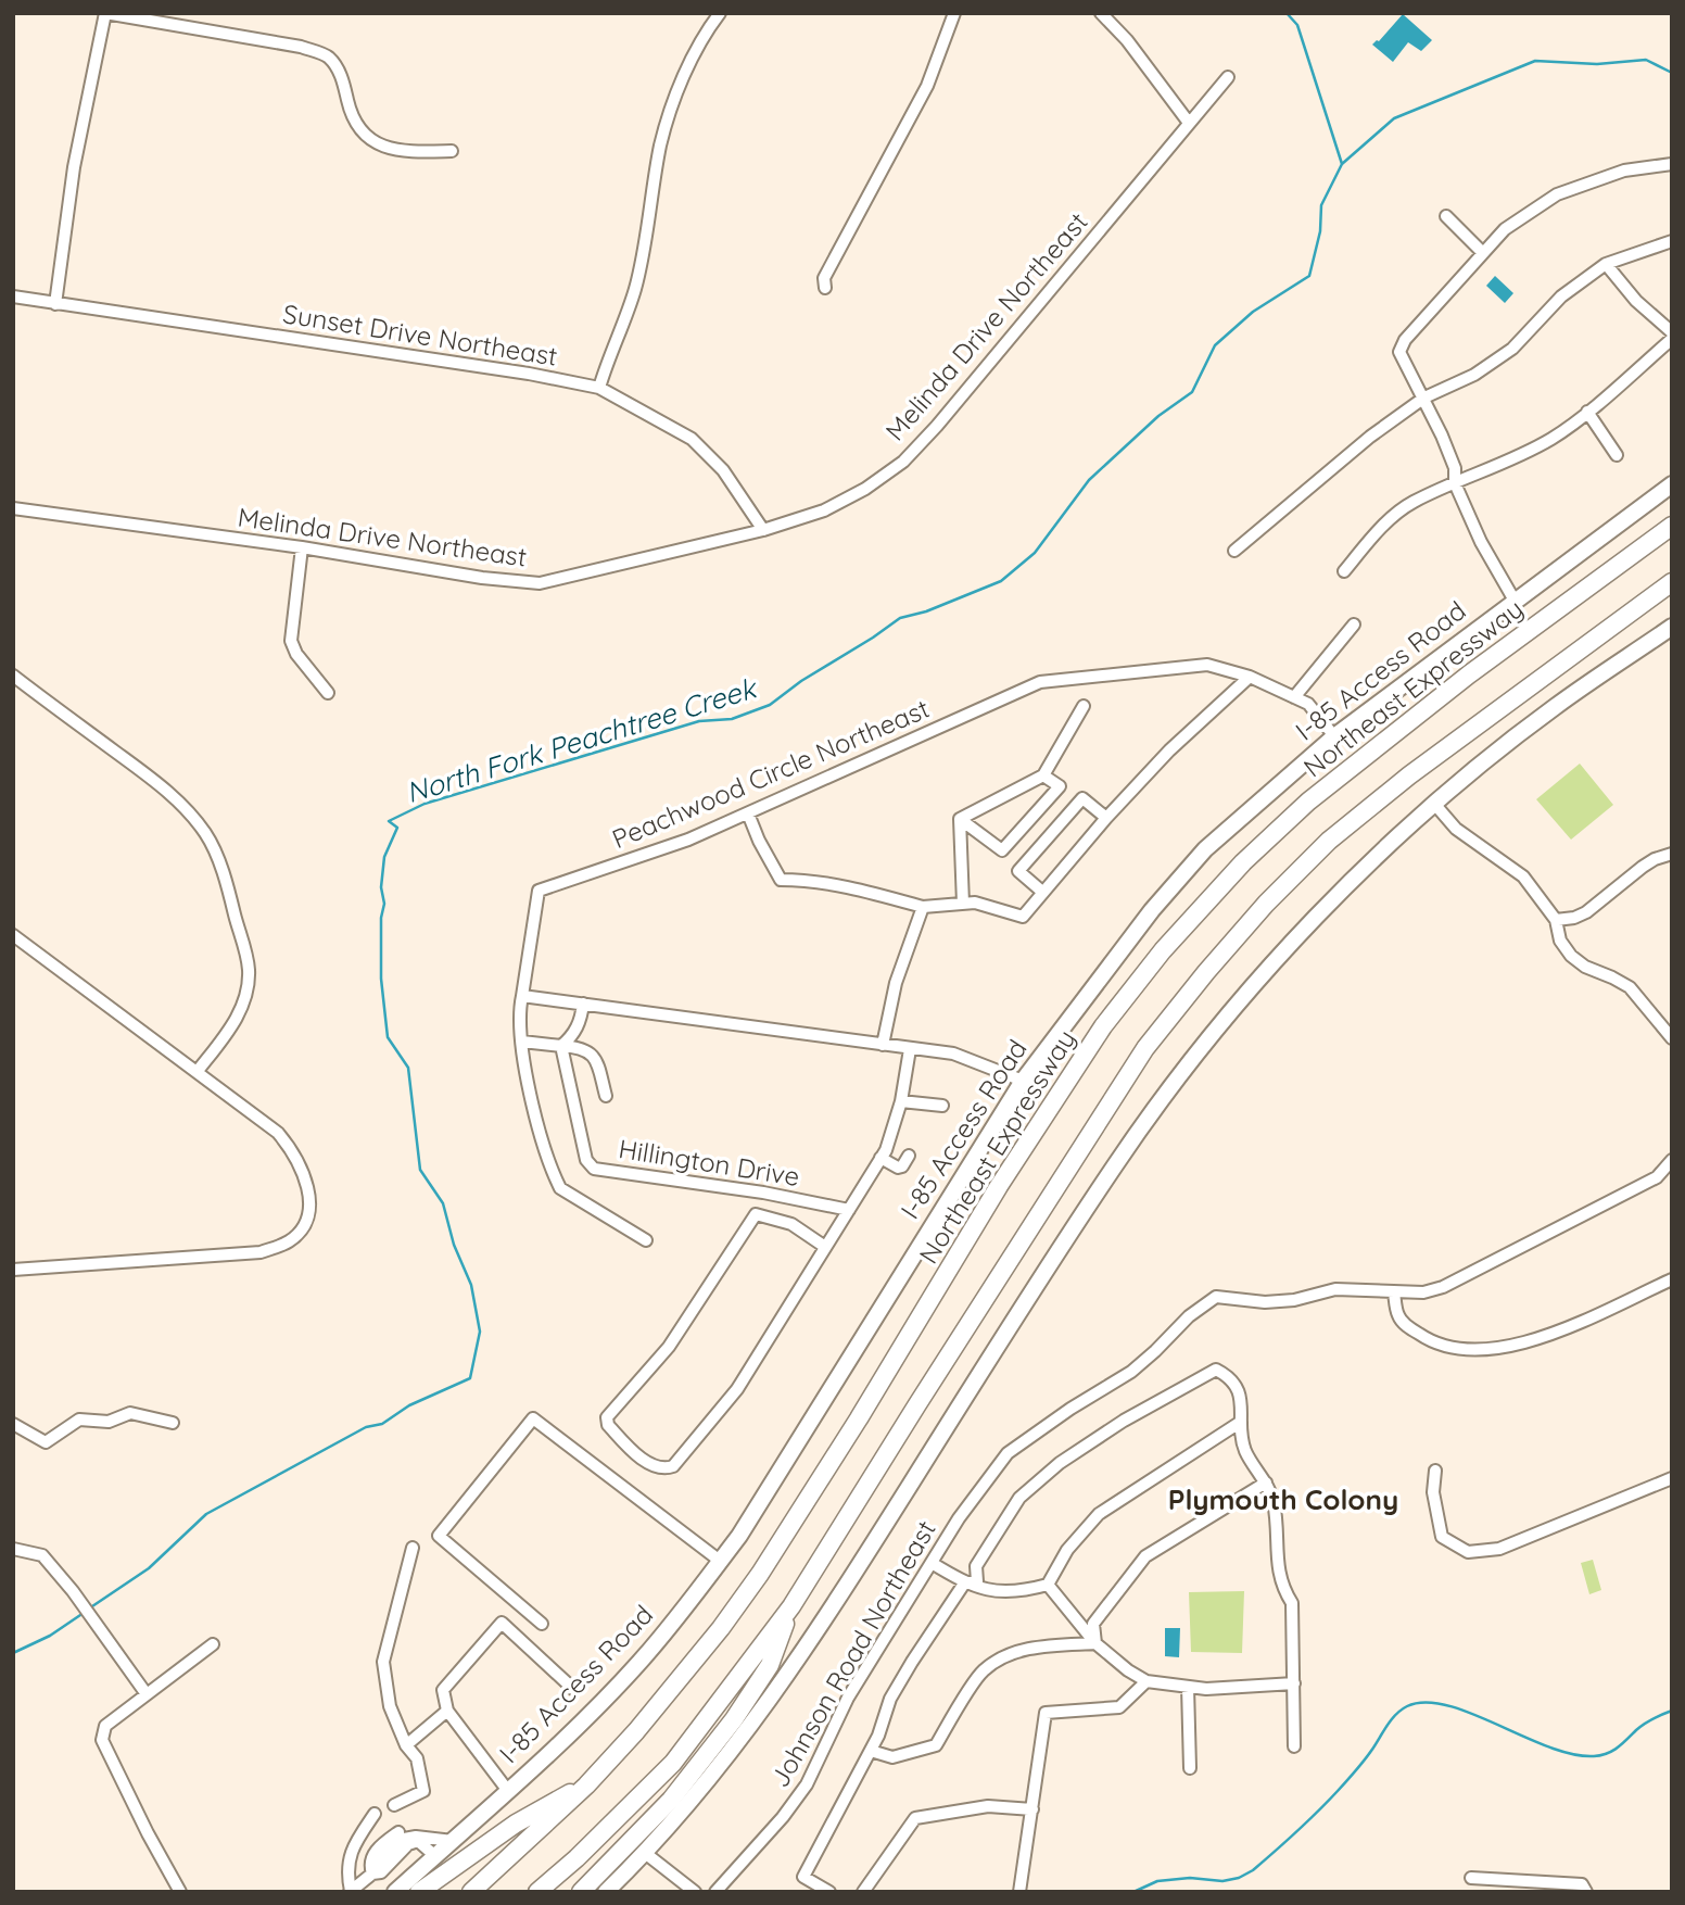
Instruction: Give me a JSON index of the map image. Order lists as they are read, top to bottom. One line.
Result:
{"streets":{"highway":["Northeast Expressway"],"main road":["I-85 Access Road"],"street":["Melinda Drive Northeast","Sunset Drive Northeast","Peachwood Circle Northeast","Hillington Drive","Johnson Road Northeast"]},"crossings":[["Melinda Drive Northeast","Sunset Drive Northeast"],["I-85 Access Road","Peachwood Circle Northeast"]],"districts":["Plymouth Colony"],"water":["North Fork Peachtree Creek"]}
